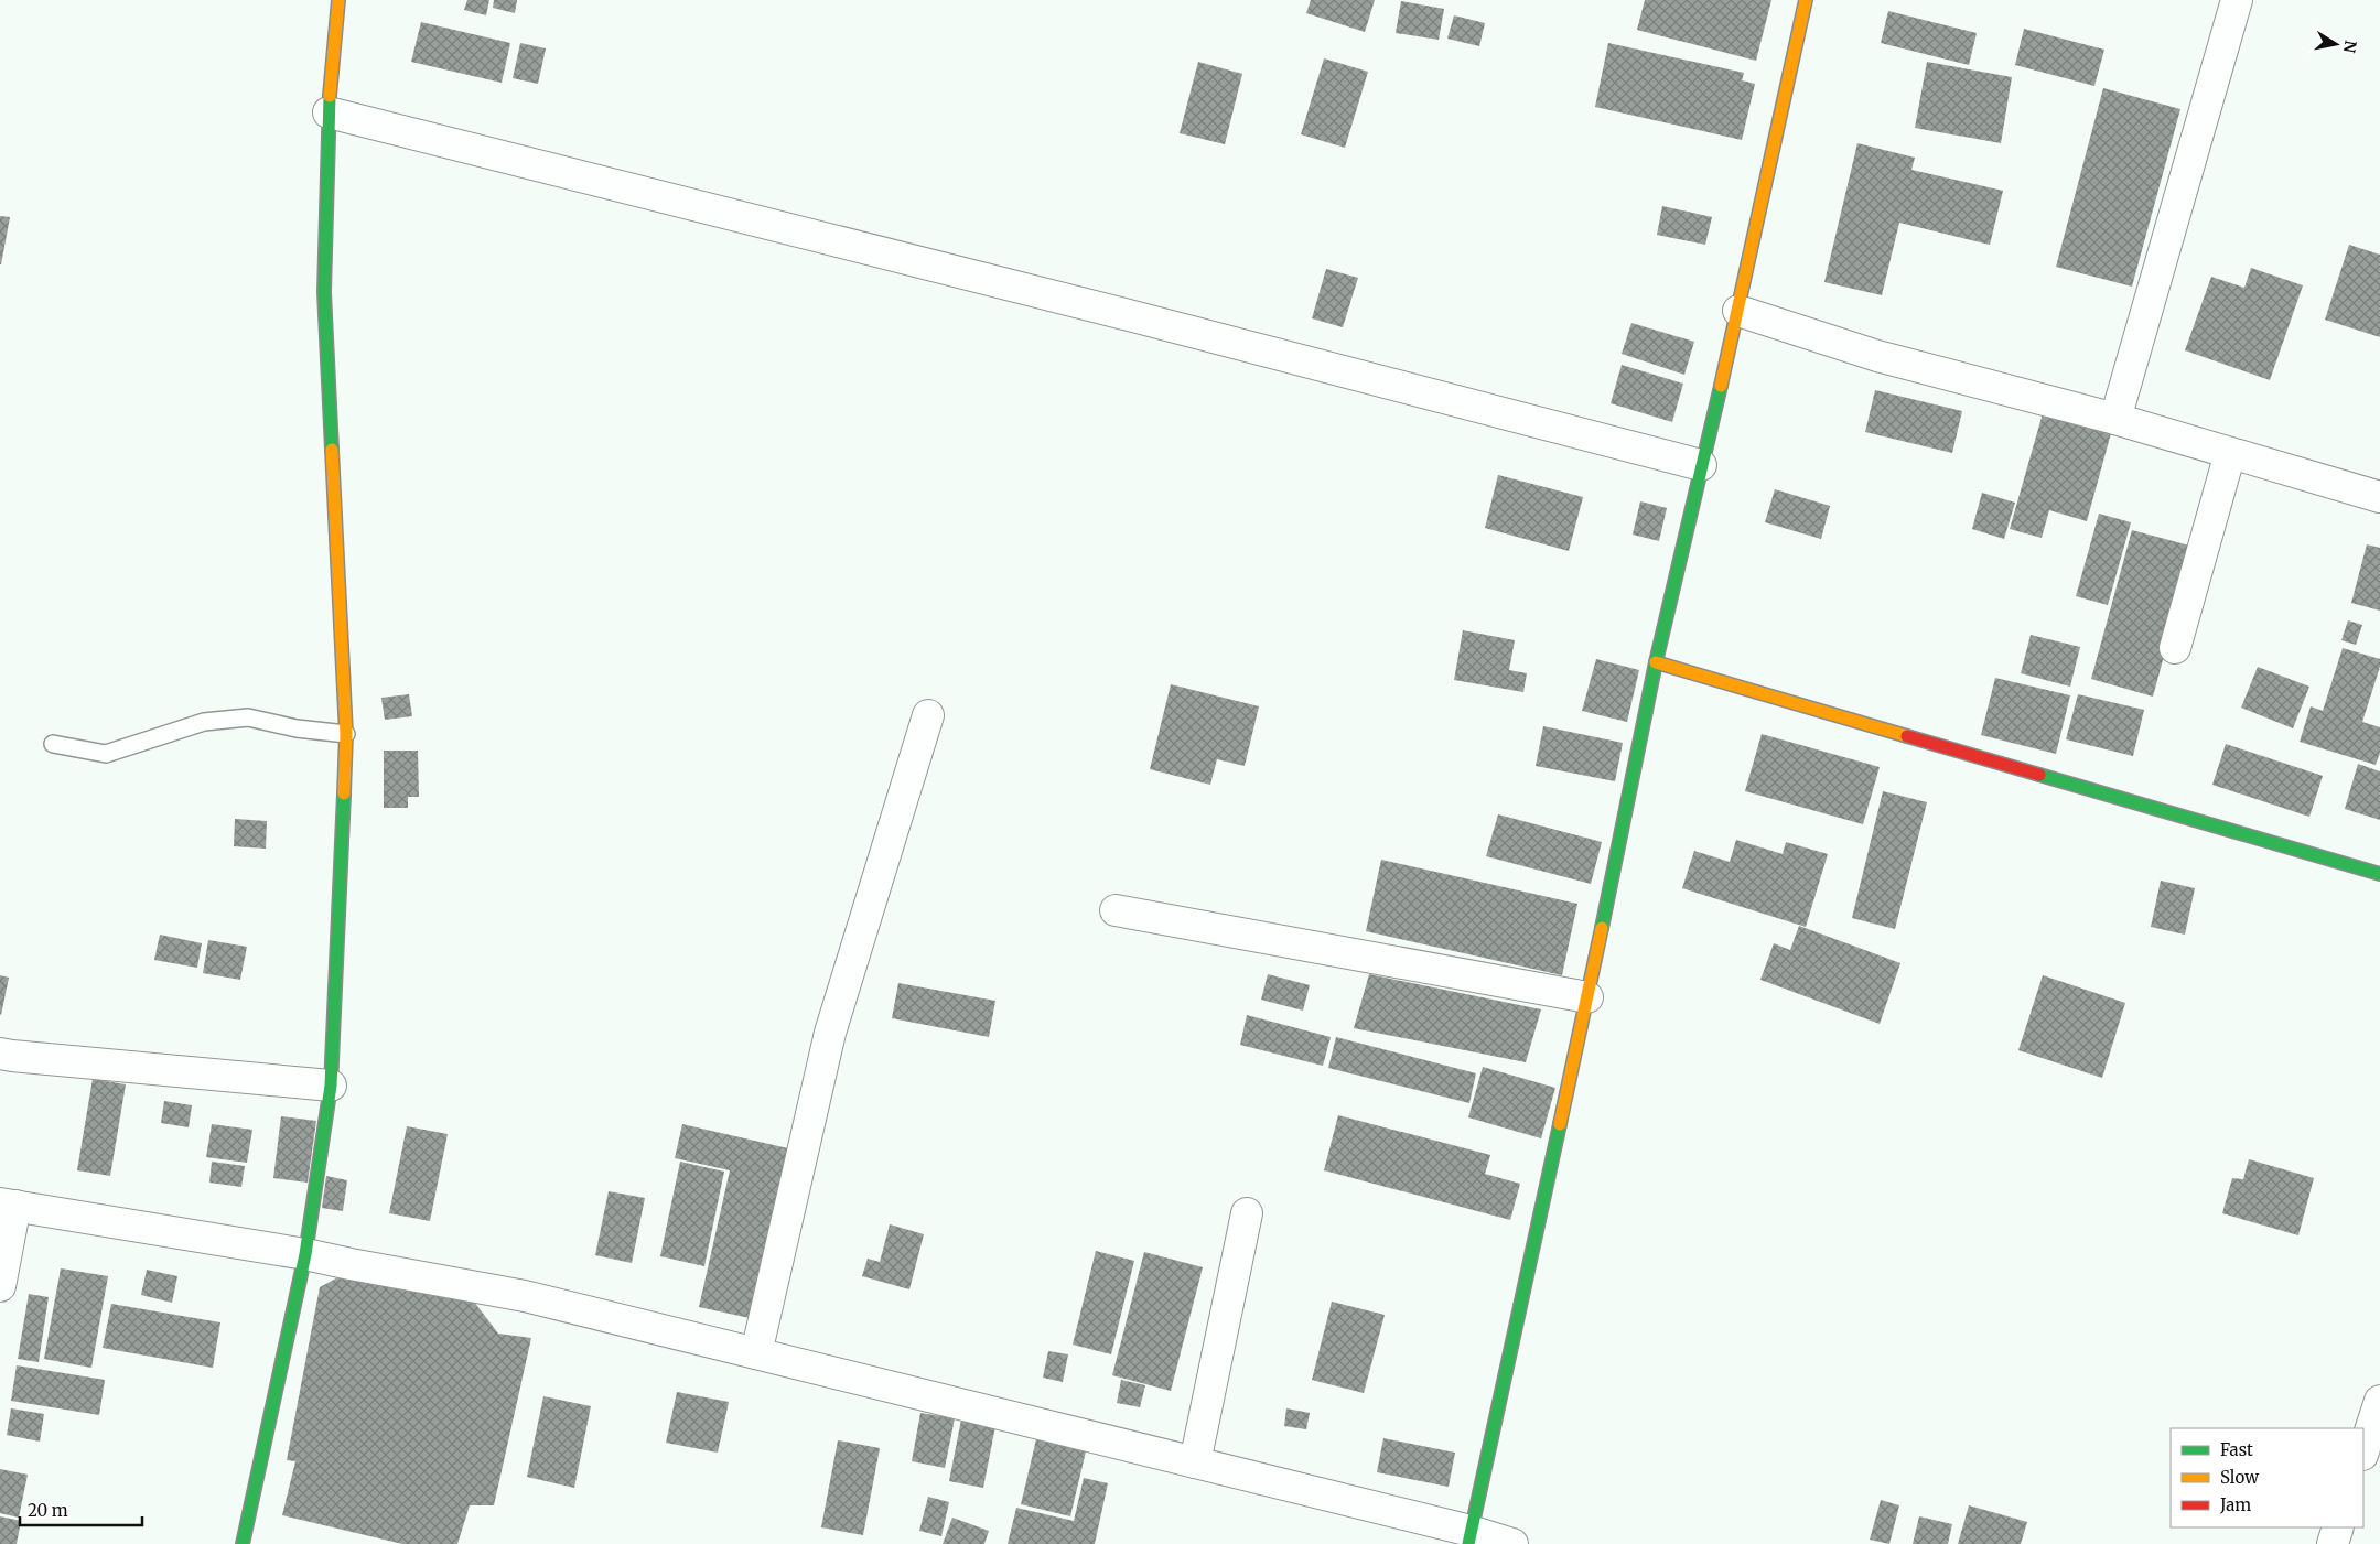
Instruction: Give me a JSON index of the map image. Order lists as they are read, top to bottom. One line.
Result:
{"legend":["Fast","Slow","Jam"],"scale_bar":"20 m","north":"right"}
